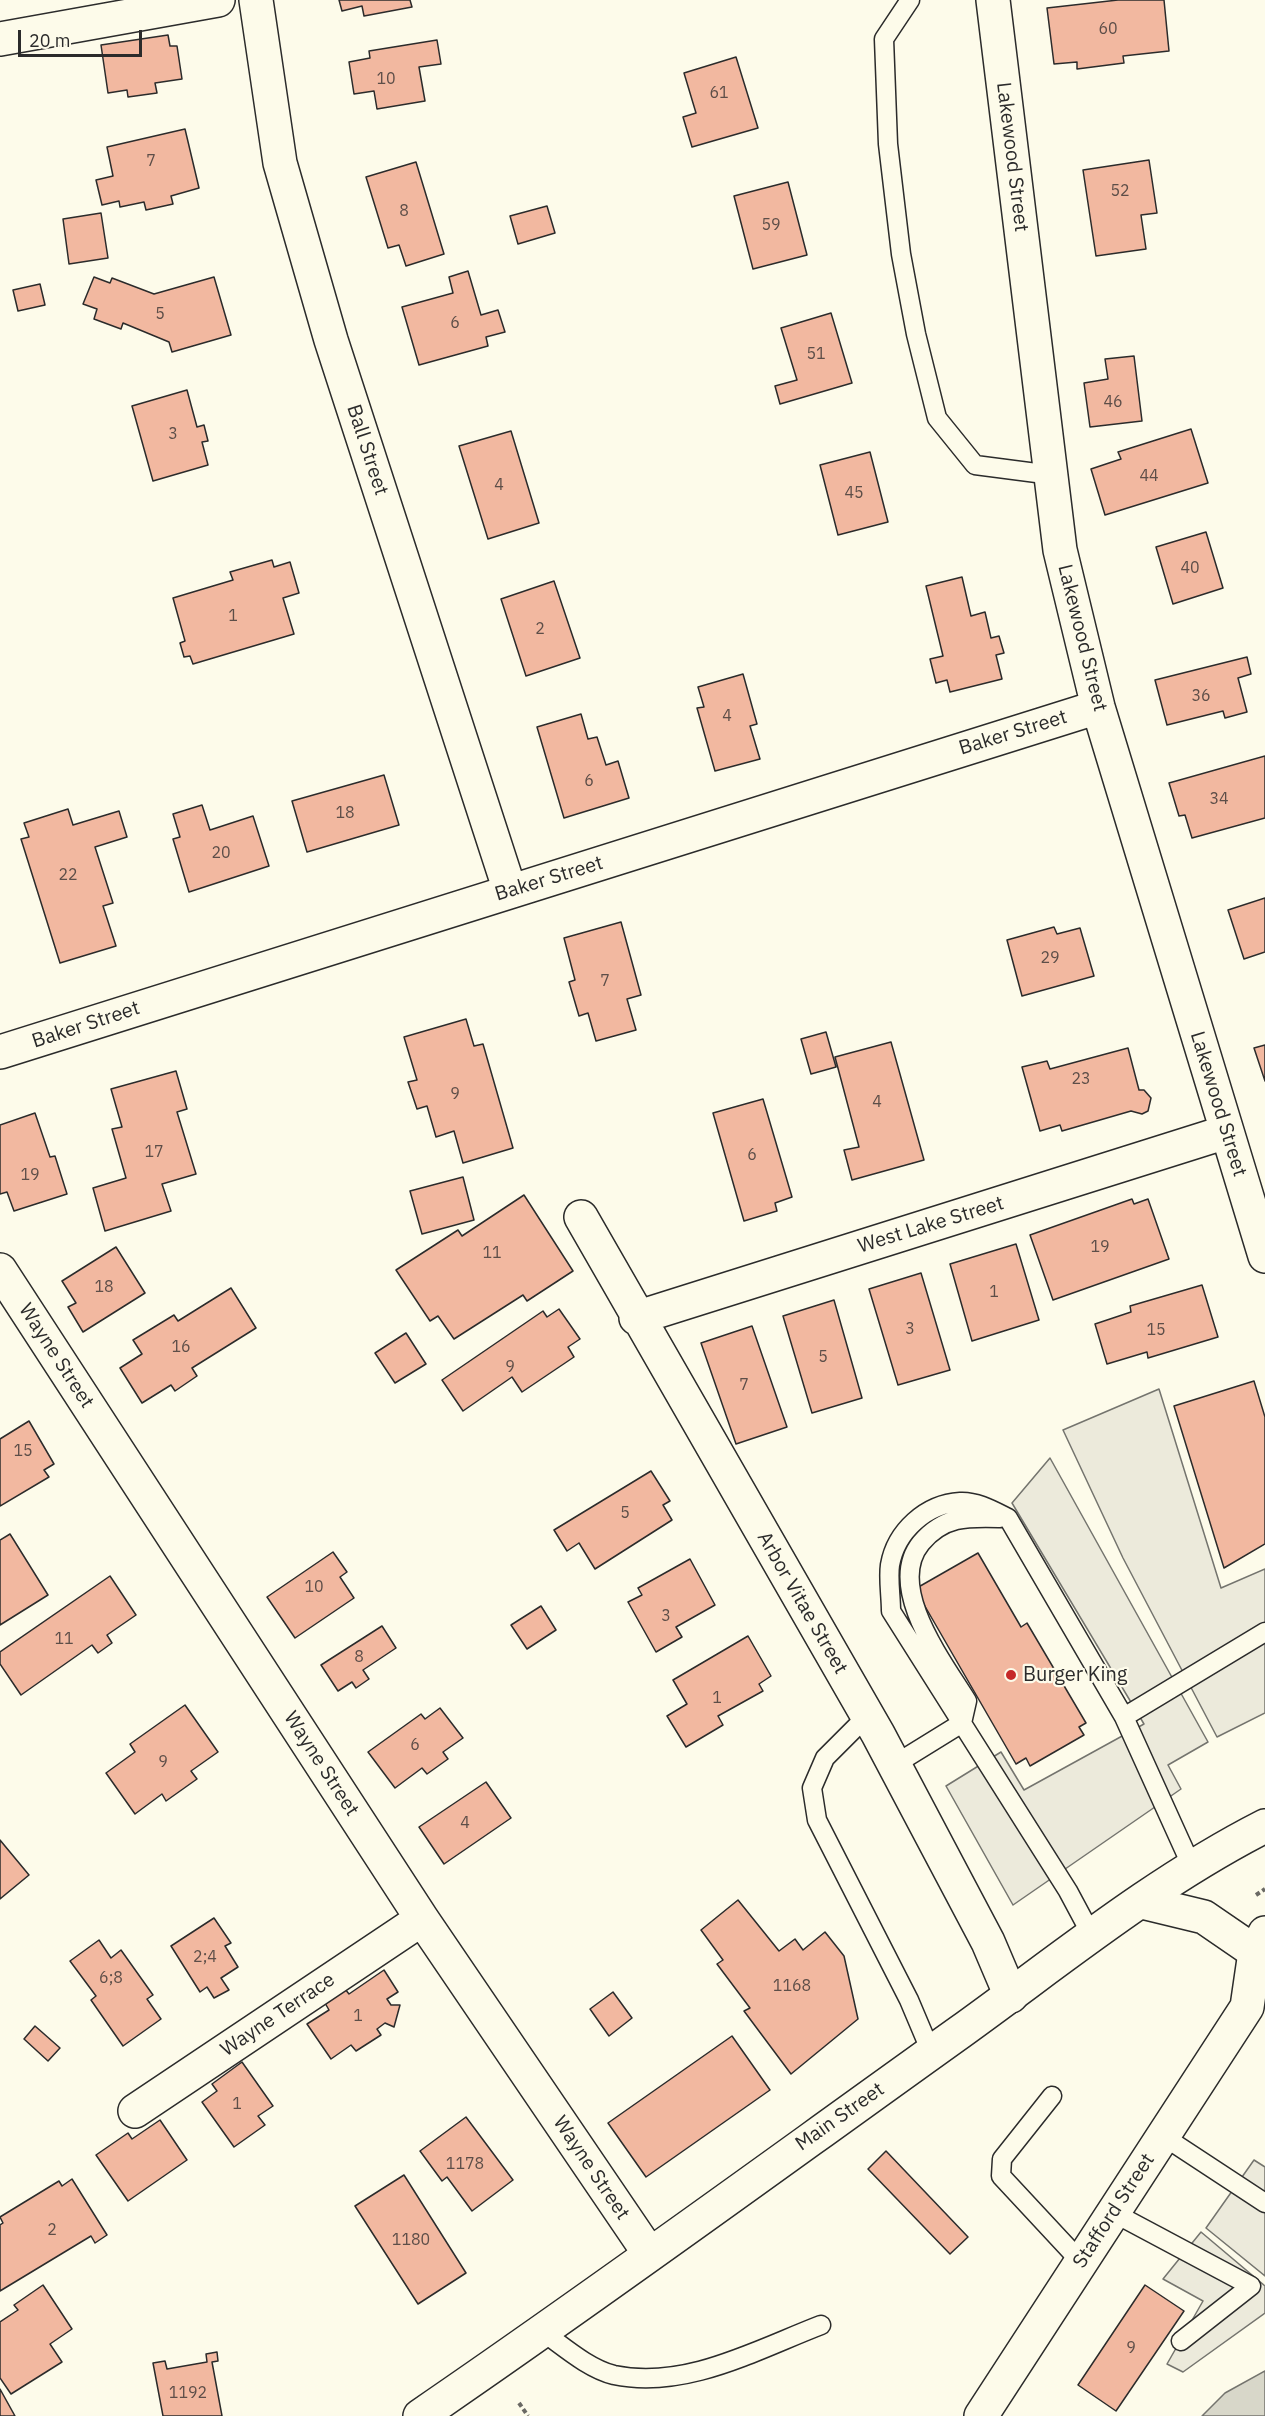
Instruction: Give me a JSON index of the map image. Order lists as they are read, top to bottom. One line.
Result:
{"streets":{"main road":["Lakewood Street","Ball Street","Baker Street","West Lake Street","Wayne Street","Arbor Vitae Street","Wayne Terrace","Main Street","Stafford Street"]},"crossings":[["Lakewood Street","Baker Street"],["Lakewood Street","West Lake Street"],["Ball Street","Baker Street"],["West Lake Street","Arbor Vitae Street"],["Wayne Street","Wayne Terrace"],["Wayne Street","Main Street"],["Arbor Vitae Street","Main Street"]],"places":["Burger King"],"house_numbers":["60","10","61","7","52","8","59","5","6","51","46","3","44","4","45","40","1","2","36","4","6","34","18","20","22","29","7","23","9","4","17","6","19","19","11","18","1","3","15","16","5","9","7","15","5","10","3","11","8","1","6","9","4","2;4","6;8","1168","1","1","1178","2","1180","9","1192"],"scale_bar":"20 m"}
